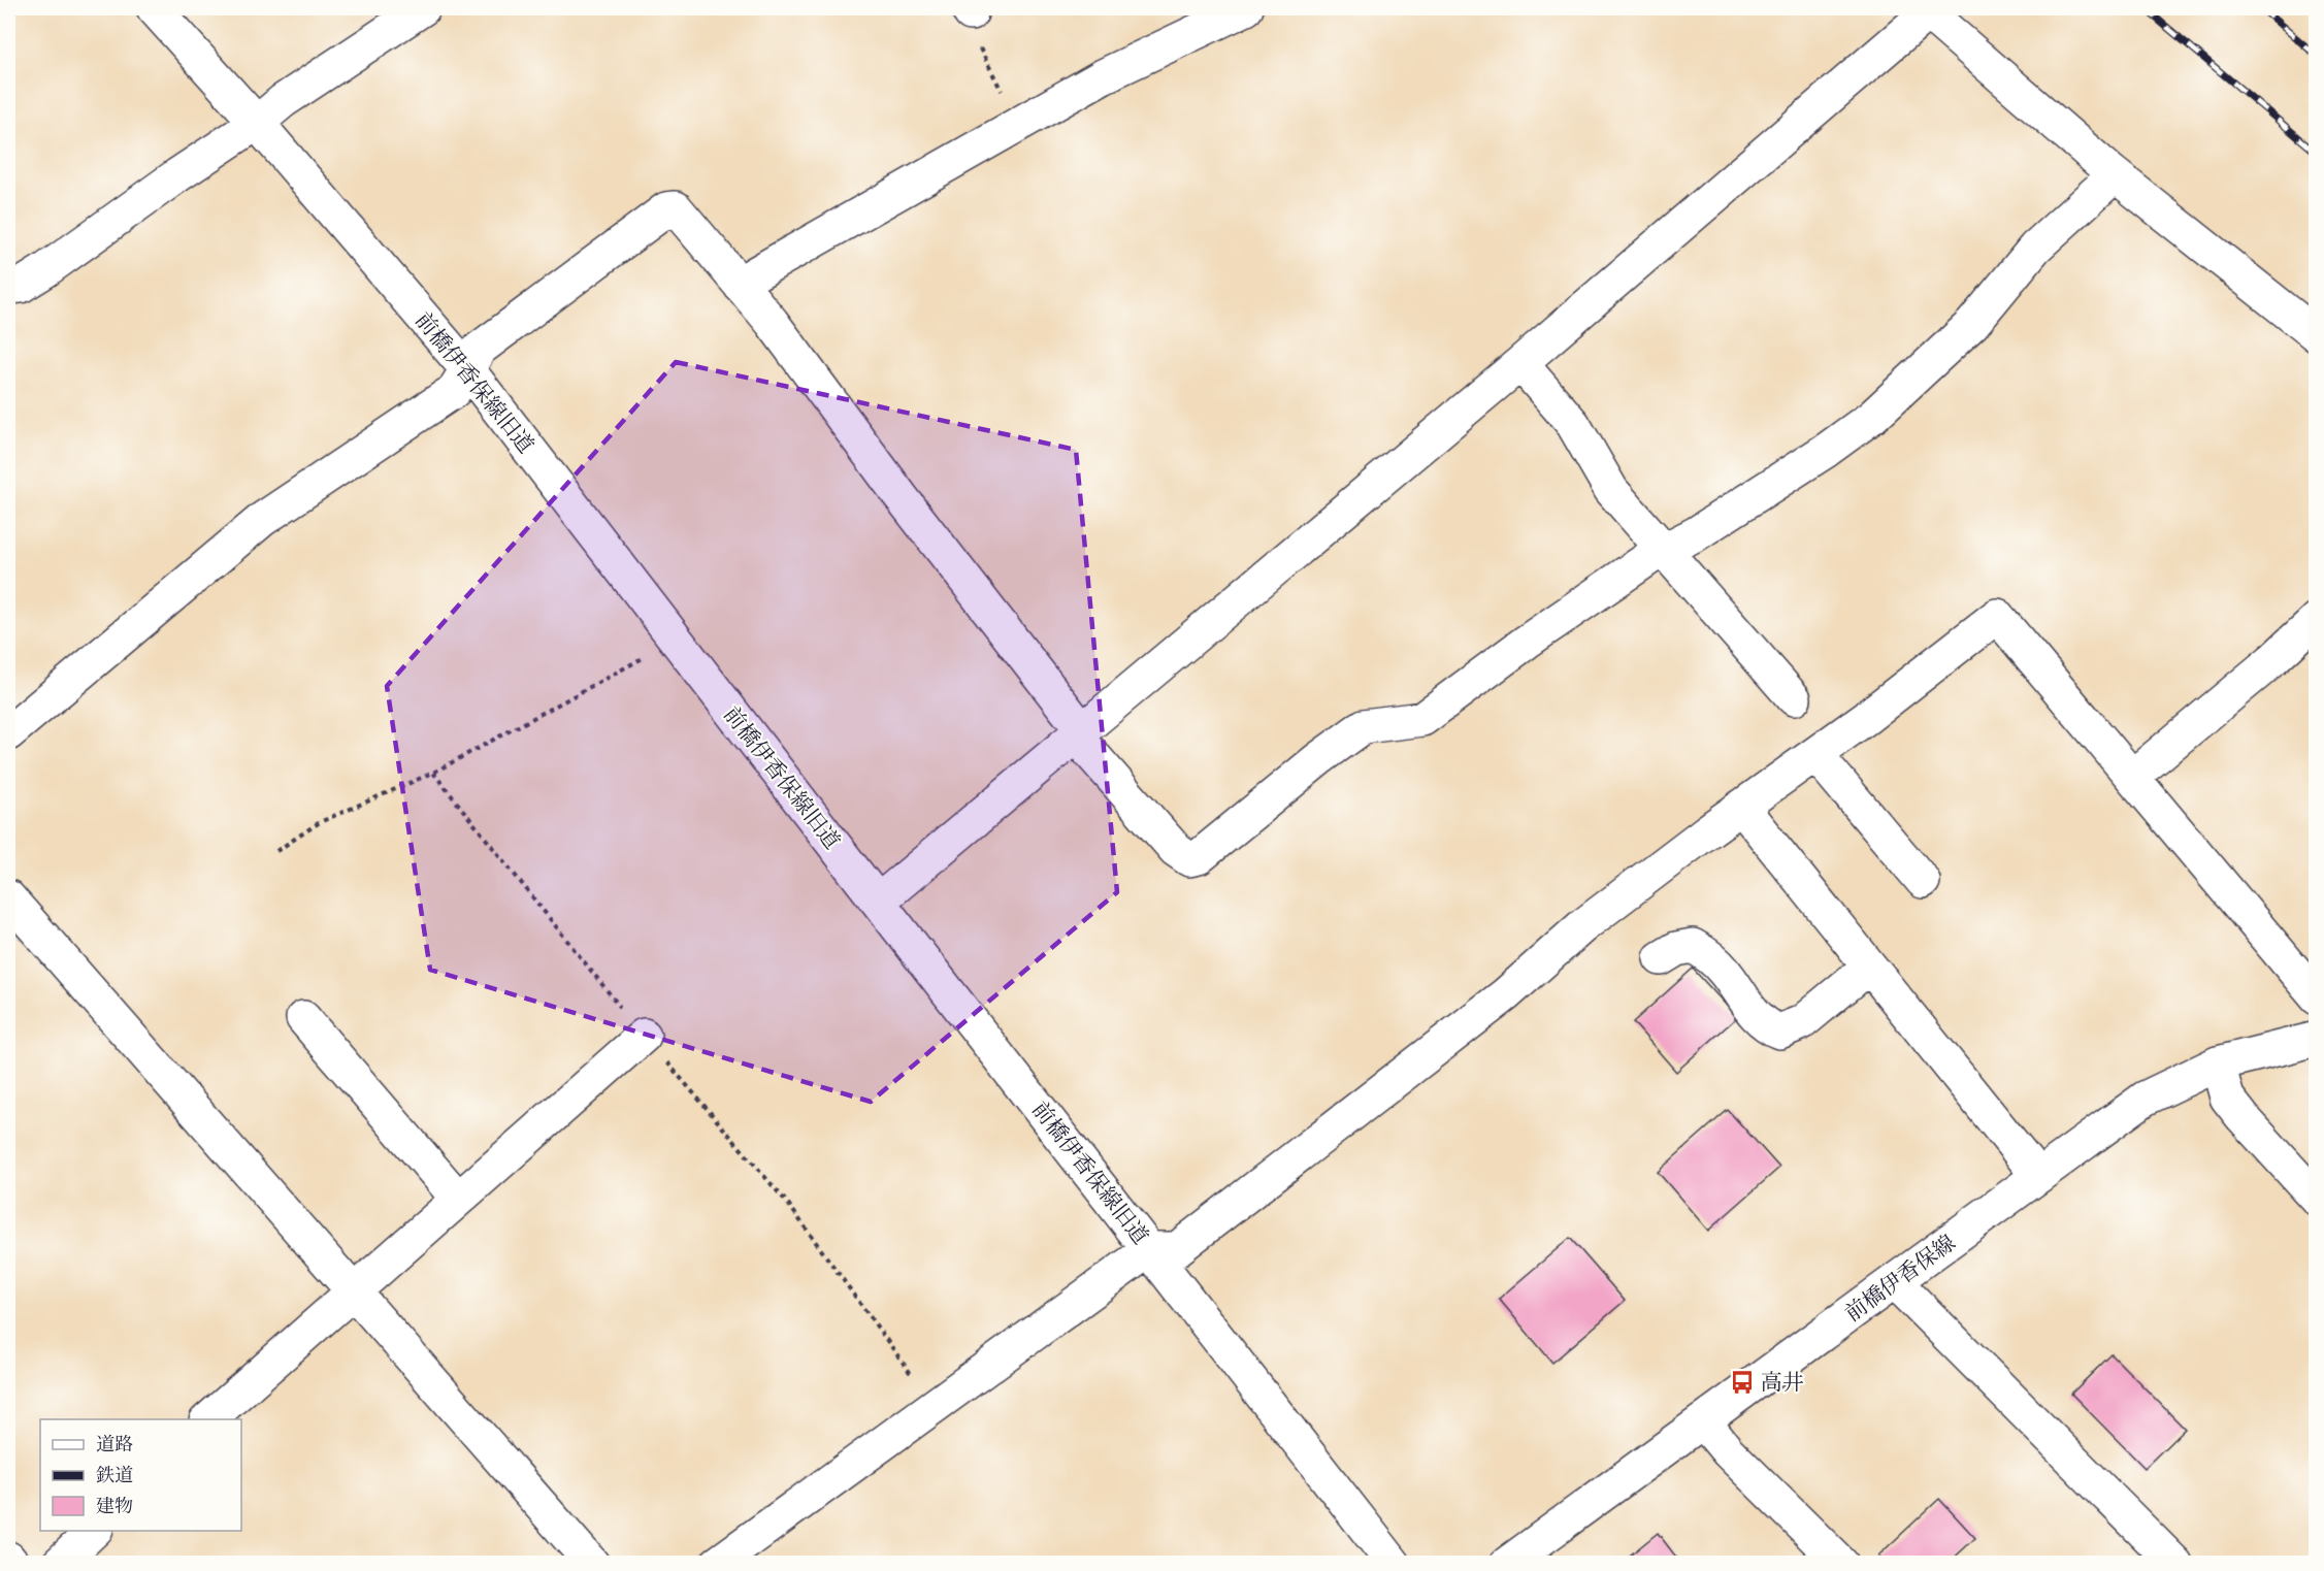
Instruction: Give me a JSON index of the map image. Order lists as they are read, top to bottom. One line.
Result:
{"streets":{"street":["前橋伊香保線旧道","前橋伊香保線"]},"places":{"bus stop":["高井"]},"legend":["道路","鉄道","建物"]}
